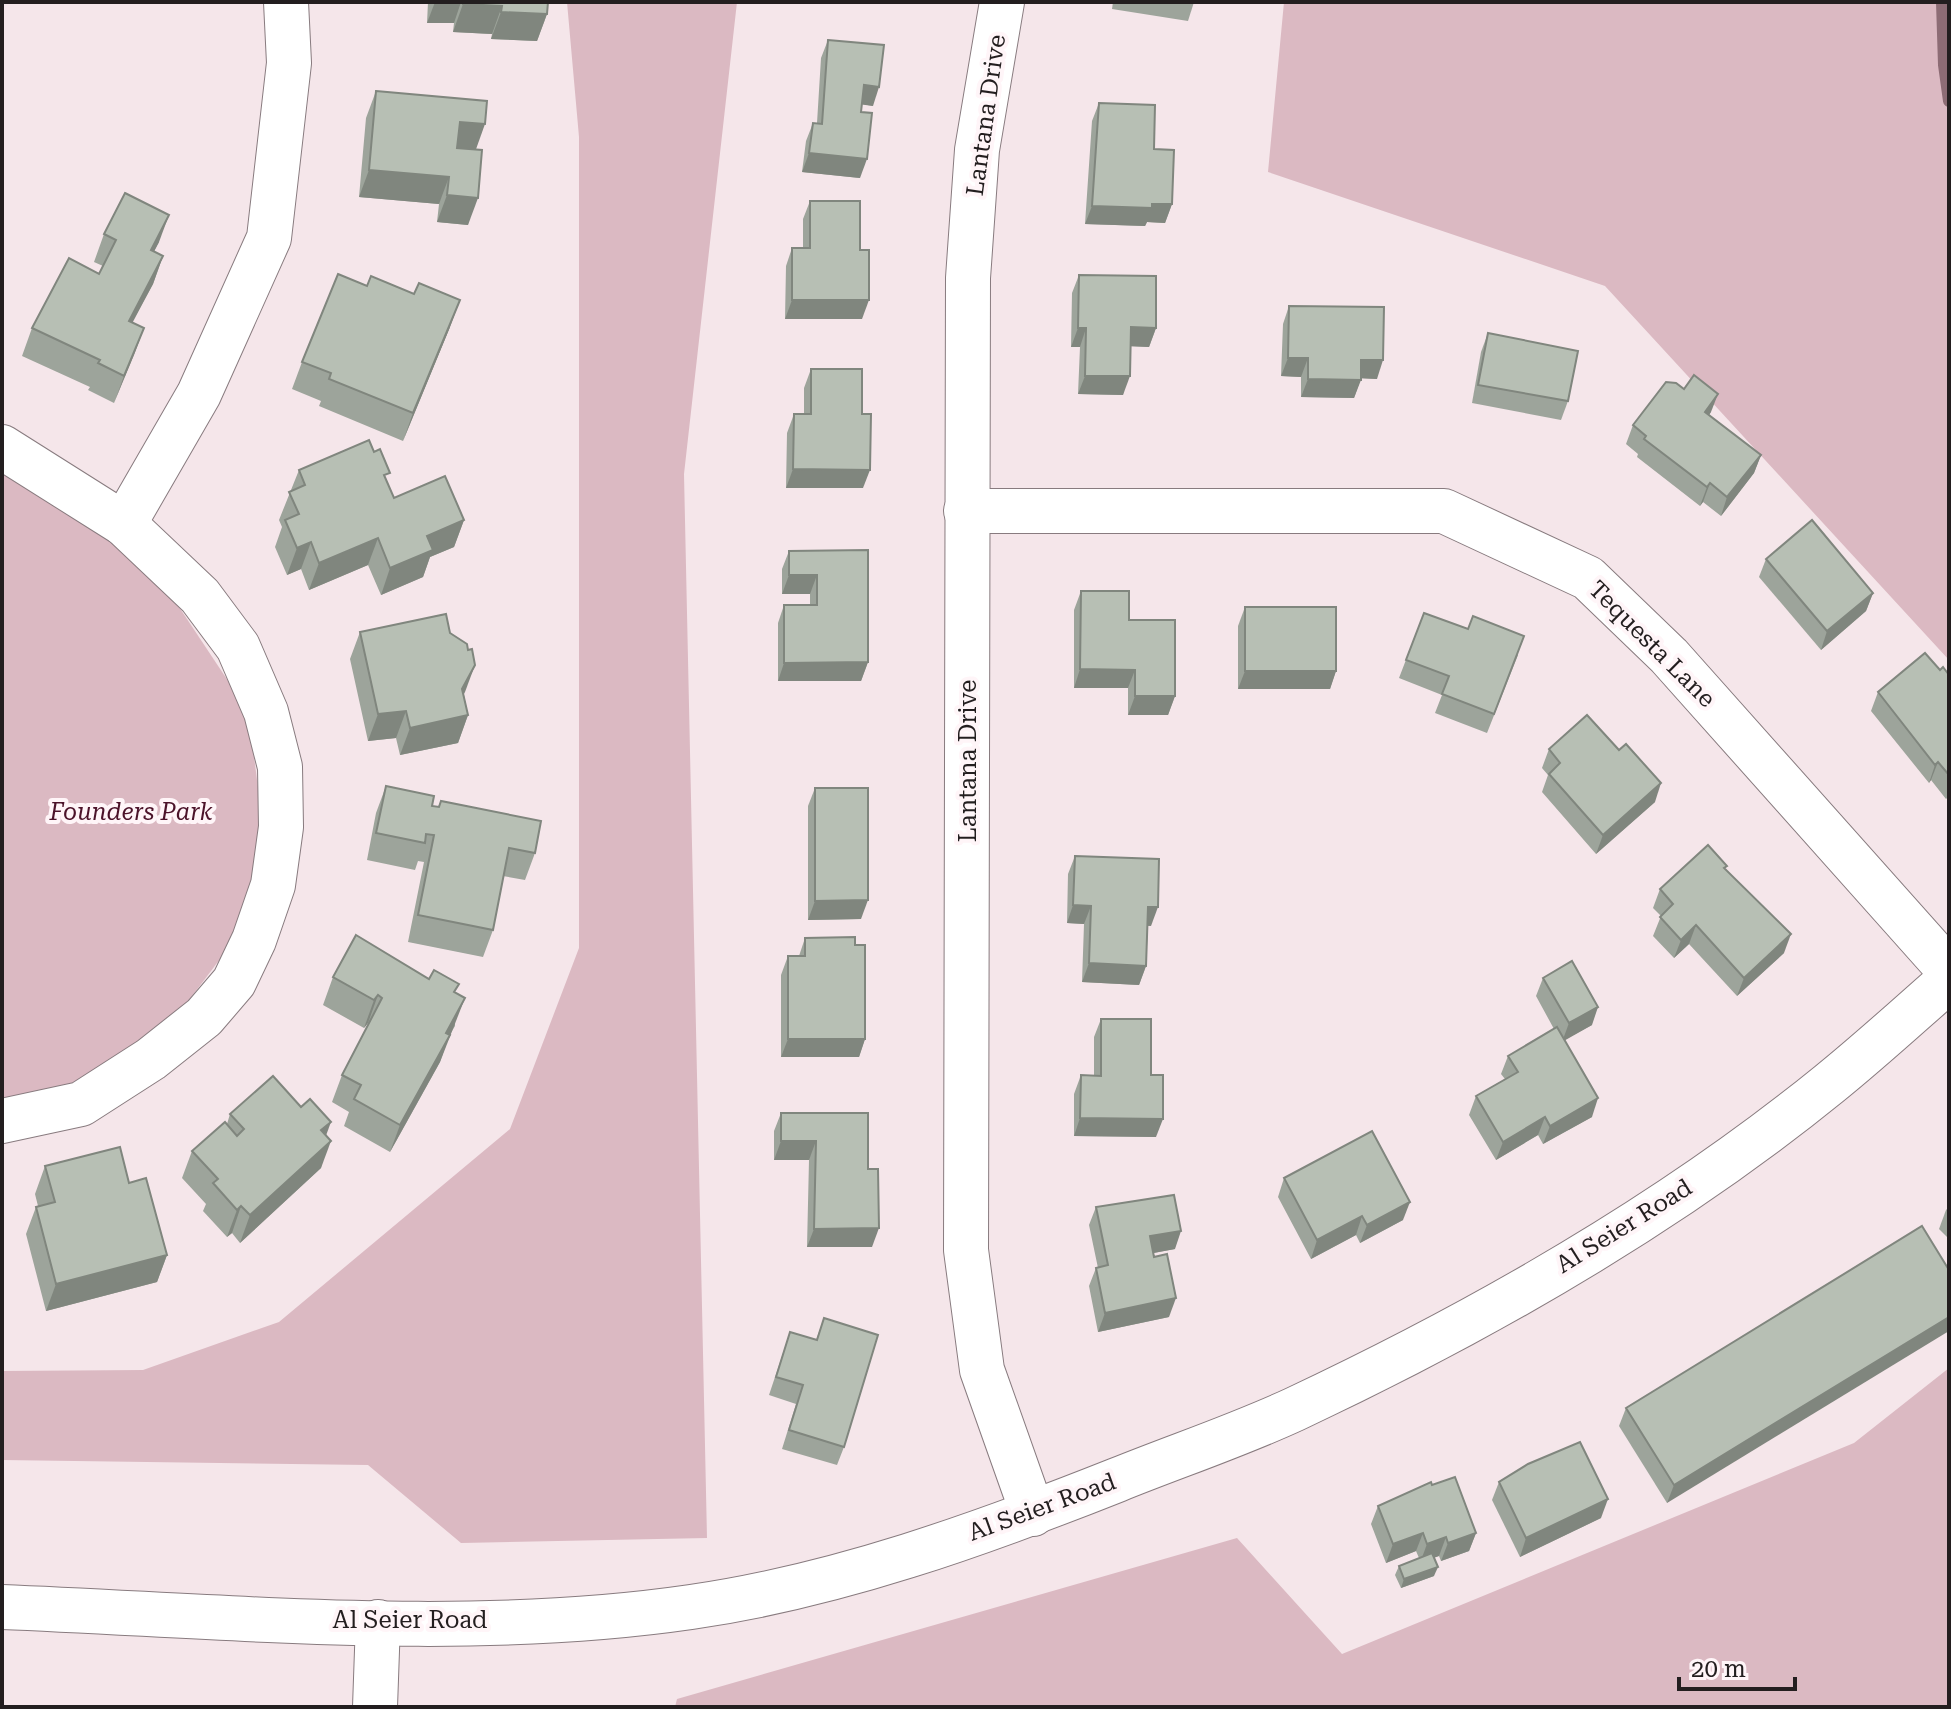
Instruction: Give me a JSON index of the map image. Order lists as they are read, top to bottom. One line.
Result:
{"streets":{"street":["Lantana Drive","Tequesta Lane","Al Seier Road"]},"crossings":[["Lantana Drive","Tequesta Lane"],["Lantana Drive","Al Seier Road"]],"parks":["Founders Park"],"scale_bar":"20 m"}
